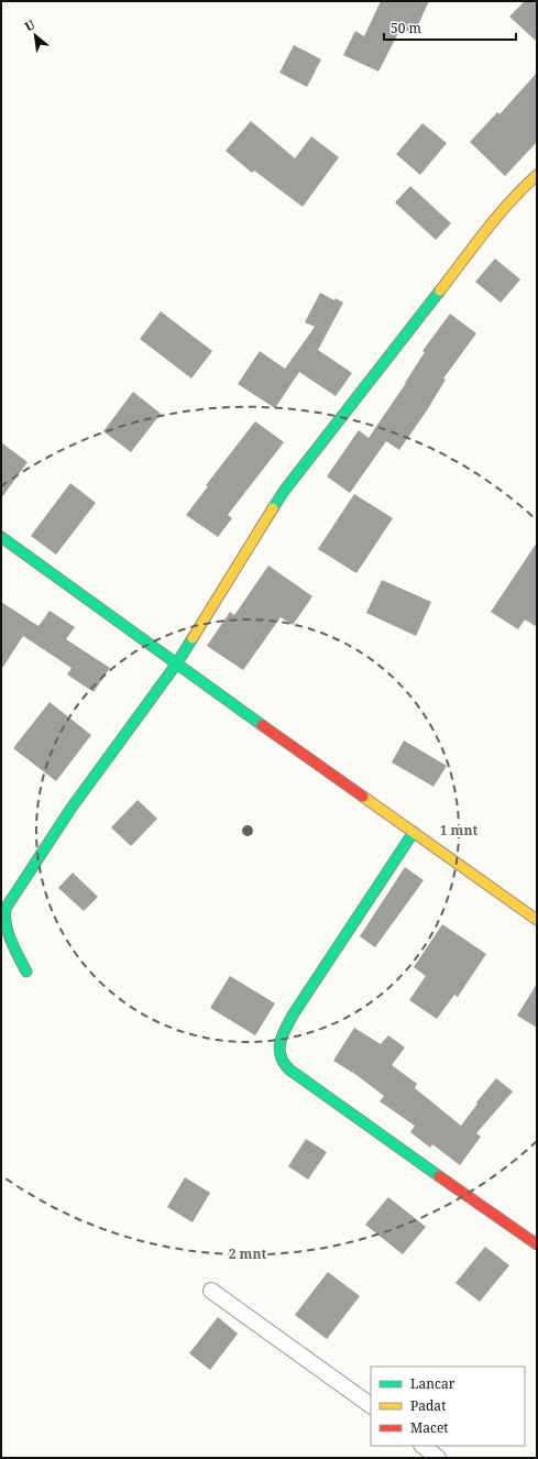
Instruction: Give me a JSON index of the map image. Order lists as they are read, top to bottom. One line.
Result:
{"legend":["Lancar","Padat","Macet"],"scale_bar":"50 m","north":"top left","rings":["1 mnt","2 mnt"]}
